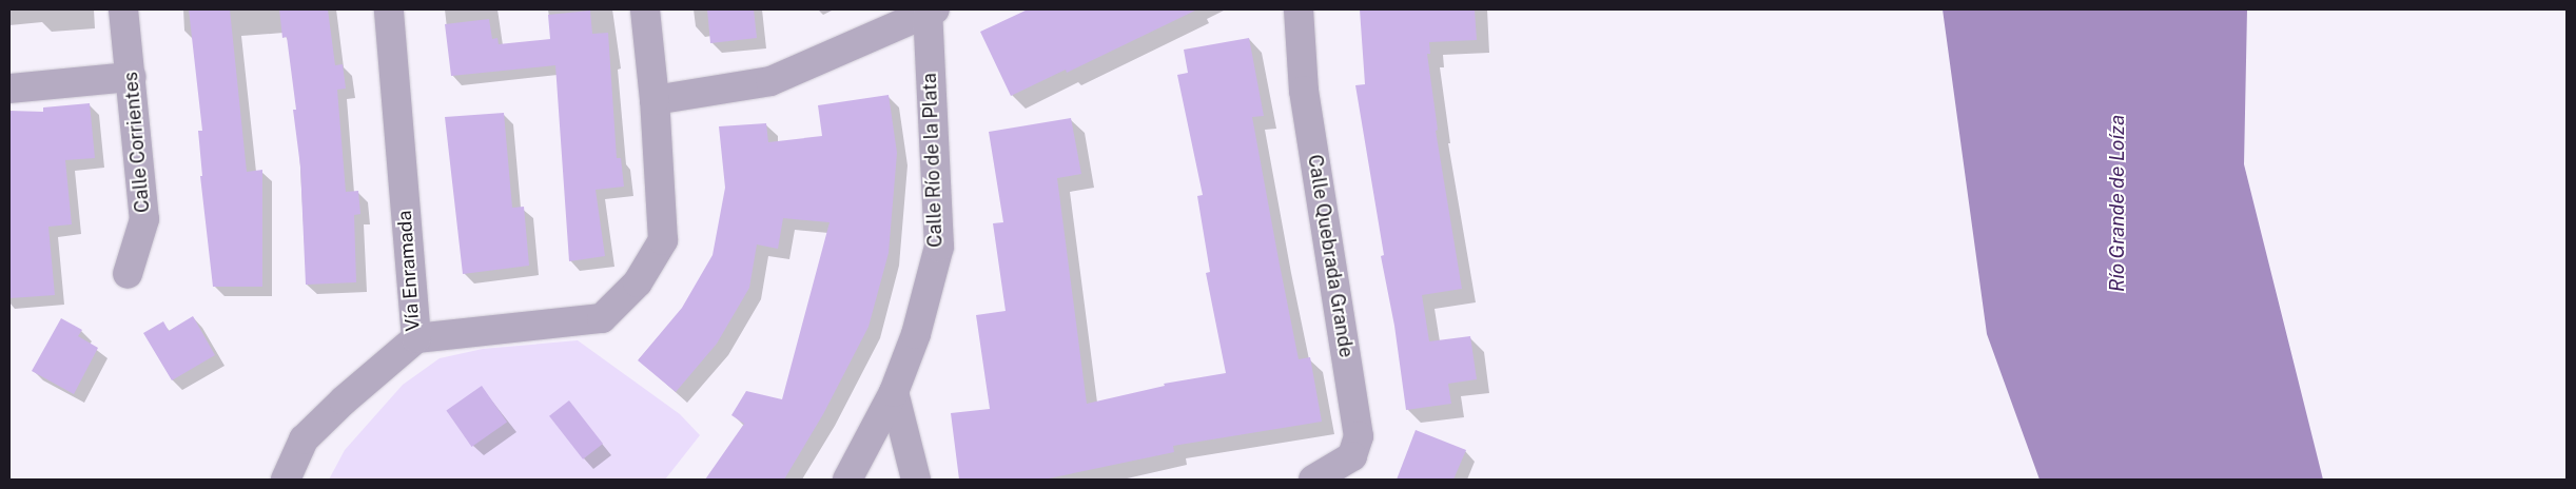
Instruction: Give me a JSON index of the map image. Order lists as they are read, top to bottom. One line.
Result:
{"streets":{"street":["Calle Corrientes","Calle Río de la Plata","Calle Quebrada Grande","Vía Enramada"]},"water":["Río Grande de Loíza"]}
